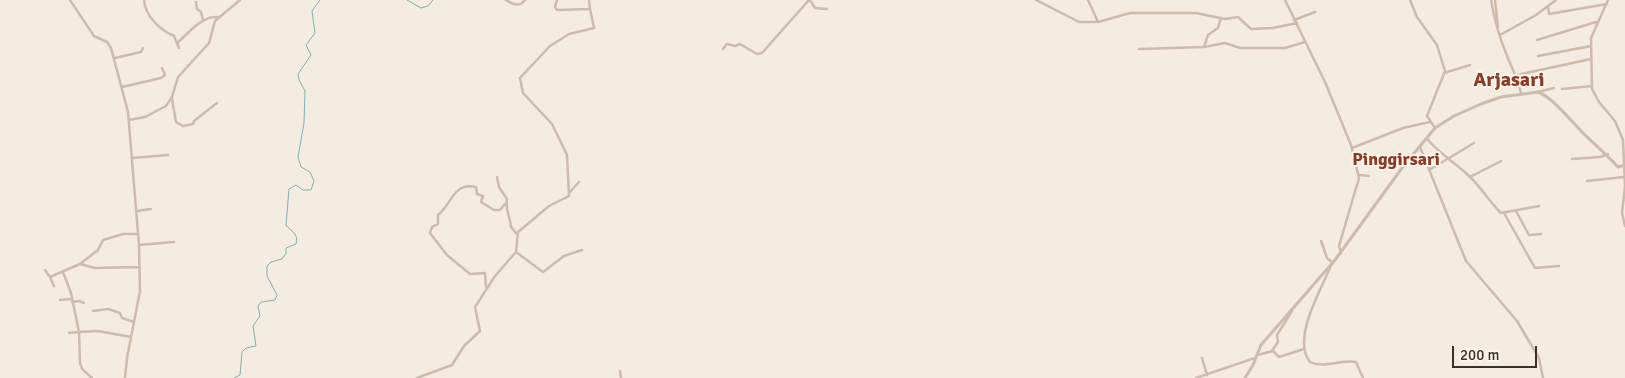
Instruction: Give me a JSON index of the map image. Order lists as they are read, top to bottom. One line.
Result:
{"districts":["Arjasari","Pinggirsari"],"scale_bar":"200 m"}
